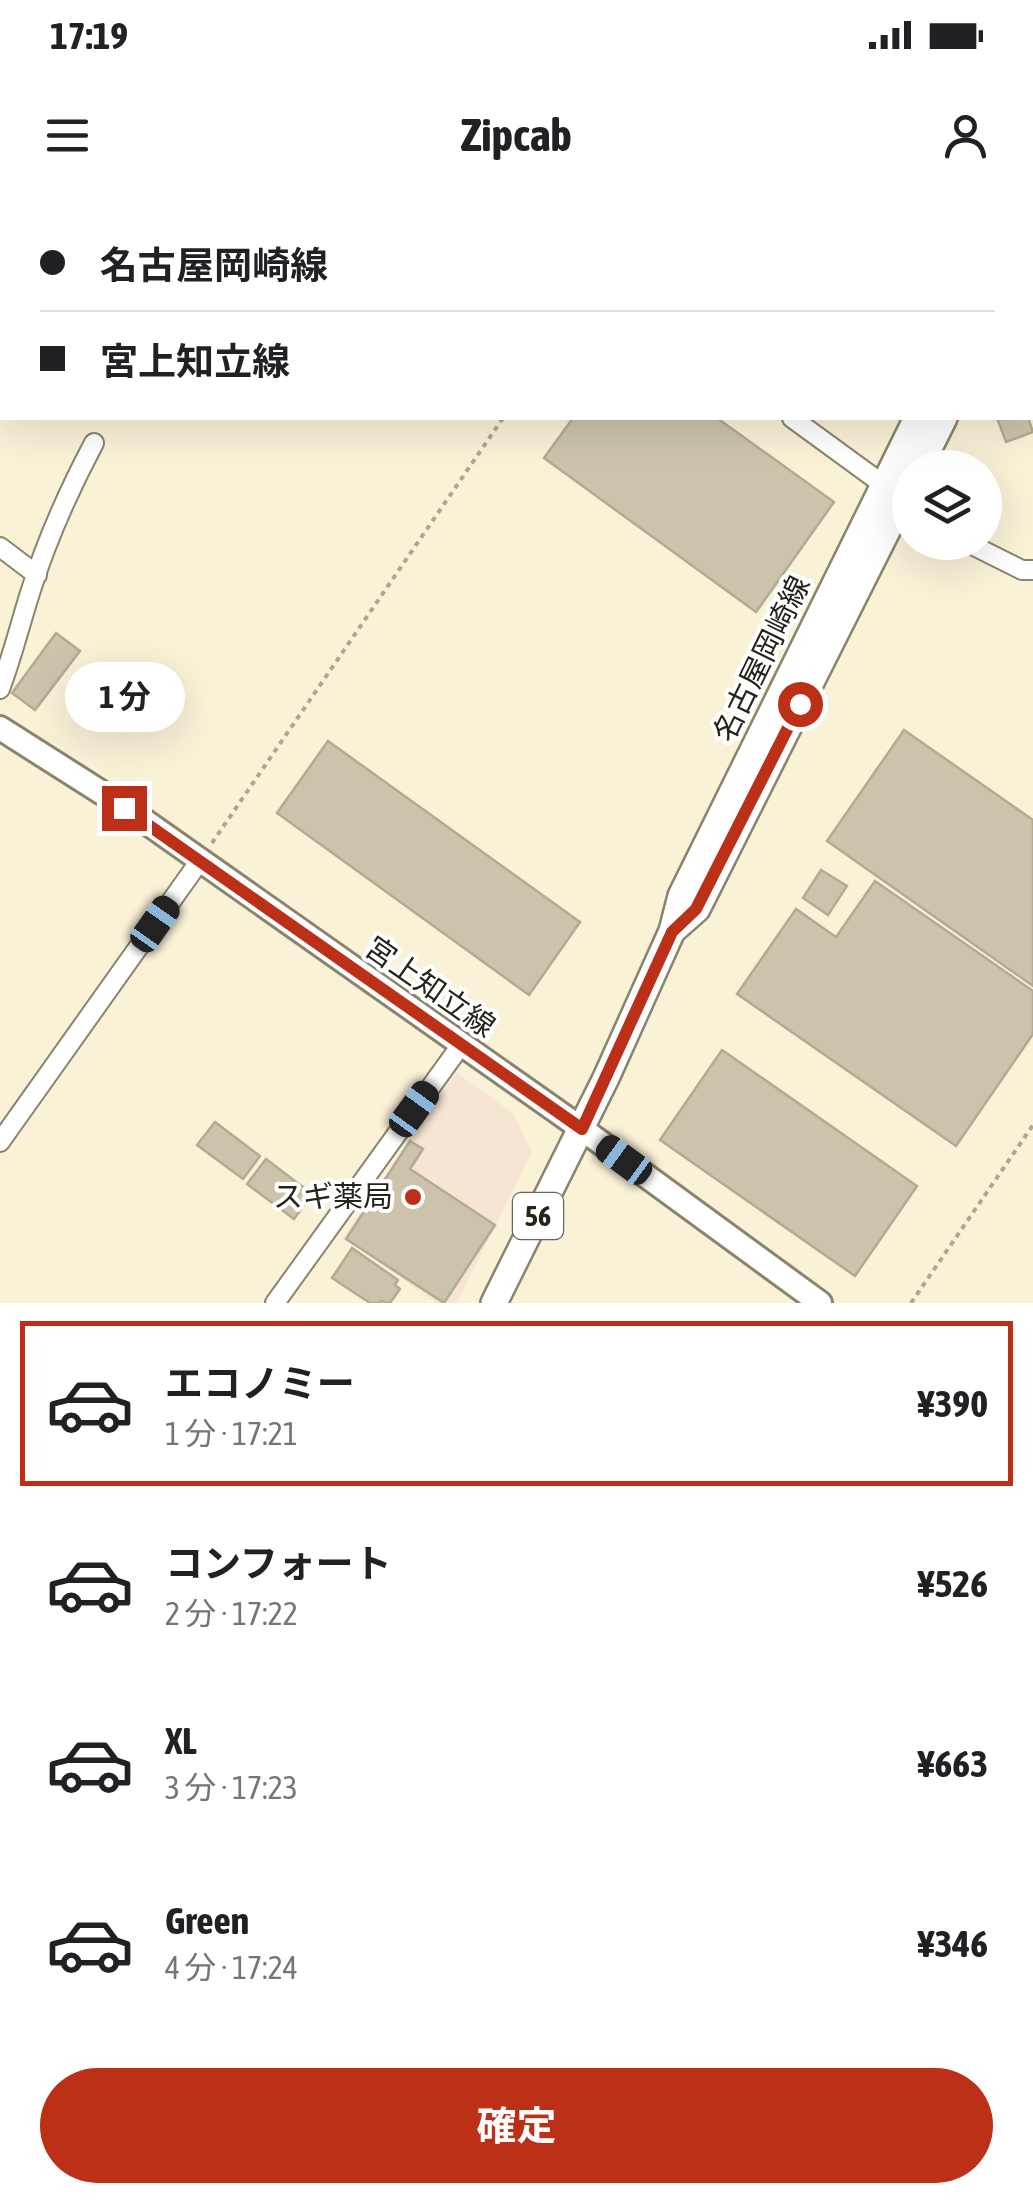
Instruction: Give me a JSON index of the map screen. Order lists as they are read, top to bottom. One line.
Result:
{"streets":{"main road":["名古屋岡崎線","宮上知立線","56"]},"crossings":[["名古屋岡崎線","宮上知立線"]],"places":["スギ薬局"],"page":{"status":"17:19","header":"Zipcab","banner":["名古屋岡崎線","宮上知立線"],"bubble":"1 分","list":[{"name":"エコノミー","note":"1 分 · 17:21","value":"¥390"},{"name":"コンフォート","note":"2 分 · 17:22","value":"¥526"},{"name":"XL","note":"3 分 · 17:23","value":"¥663"},{"name":"Green","note":"4 分 · 17:24","value":"¥346"}],"buttons":"確定"}}
